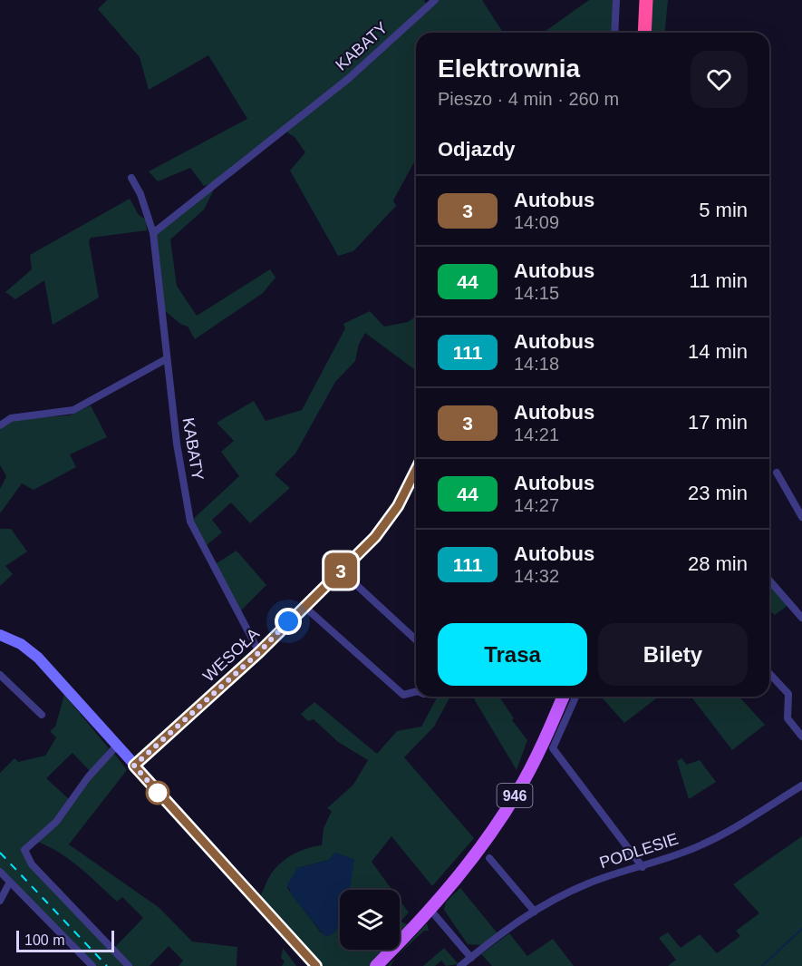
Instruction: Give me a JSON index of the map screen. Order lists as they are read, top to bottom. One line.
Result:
{"streets":{"main road":["946"],"street":["KABATY","WESOŁA","PODLESIE"]},"crossings":[["KABATY","WESOŁA"]],"lines":["bus line 3"],"scale_bar":"100 m","page":{"on_map":"3","heading":[["Elektrownia","Pieszo · 4 min · 260 m"],"Odjazdy"],"list":[{"mark":"3","name":"Autobus","note":"14:09","value":"5 min"},{"mark":"44","name":"Autobus","note":"14:15","value":"11 min"},{"mark":"111","name":"Autobus","note":"14:18","value":"14 min"},{"mark":"3","name":"Autobus","note":"14:21","value":"17 min"},{"mark":"44","name":"Autobus","note":"14:27","value":"23 min"},{"mark":"111","name":"Autobus","note":"14:32","value":"28 min"}],"buttons":["Trasa","Bilety"],"scale":"100 m"}}
